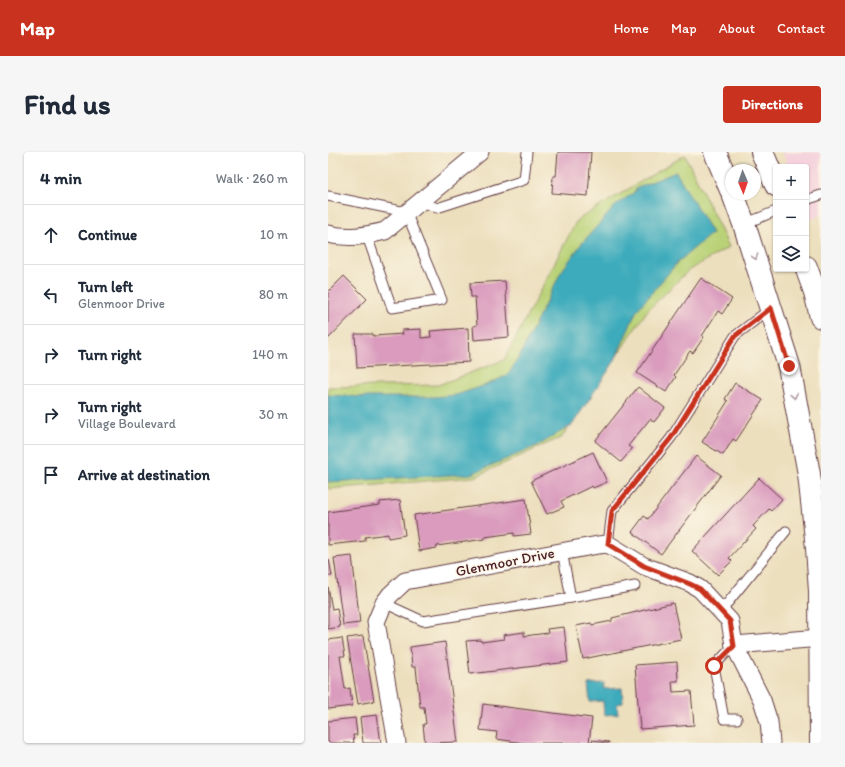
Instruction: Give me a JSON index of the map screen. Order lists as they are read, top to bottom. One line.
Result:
{"streets":{"street":["Glenmoor Drive"]},"north":"bottom","page":{"header":"Map","nav":["Home","Map","About","Contact"],"buttons":"Directions","title":"Find us","heading":["4 min","Walk · 260 m"],"map_buttons":["+","−"],"list":[["Continue","10 m"],["Turn left","Glenmoor Drive","80 m"],["Turn right","140 m"],["Turn right","Village Boulevard","30 m"],"Arrive at destination"]}}
